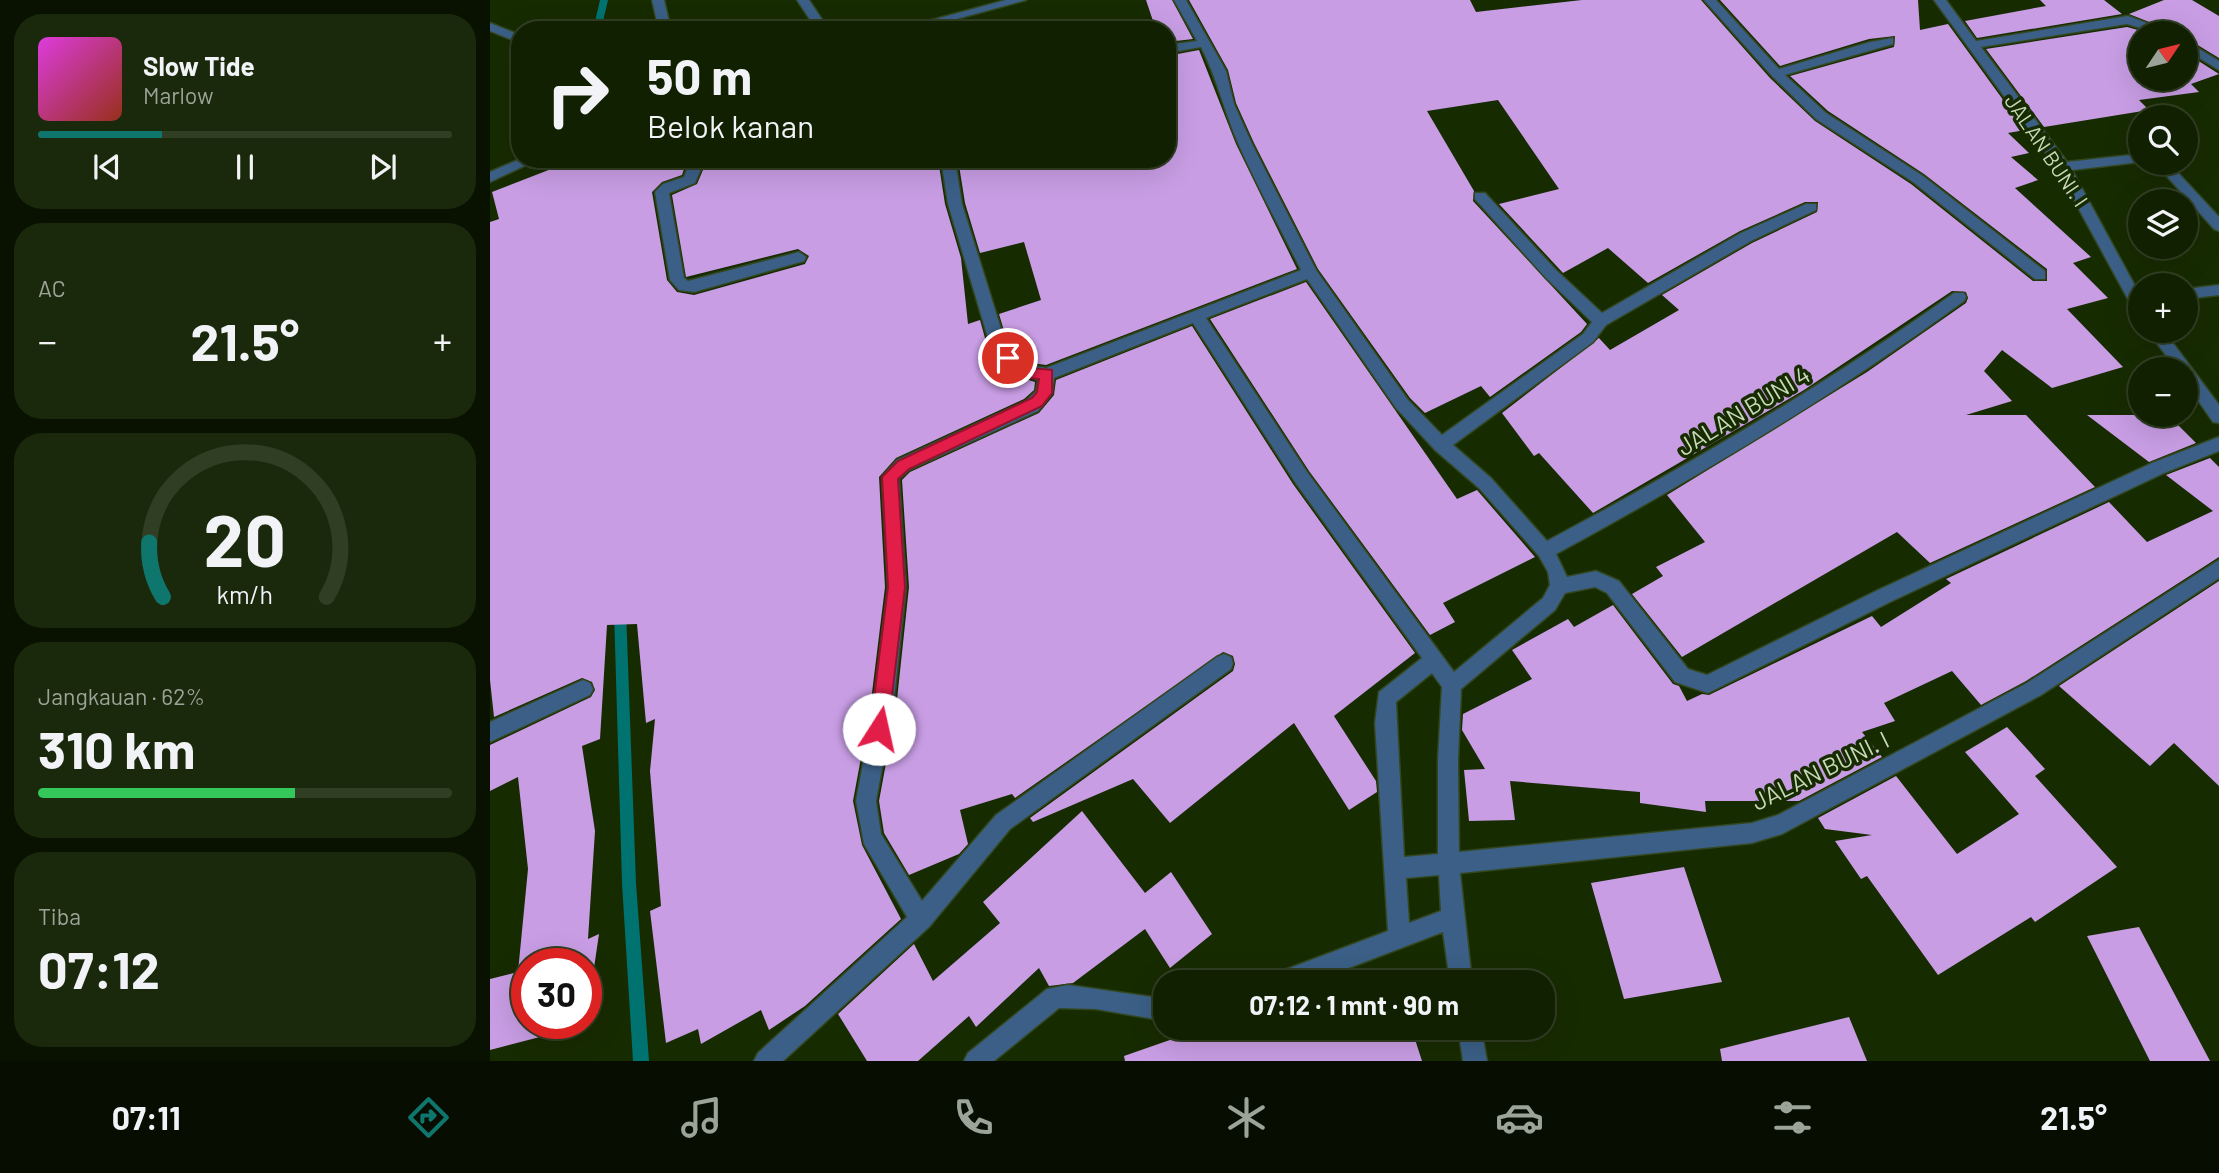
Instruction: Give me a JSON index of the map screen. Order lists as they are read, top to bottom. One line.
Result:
{"streets":{"street":["JALAN BUNI. I","JALAN BUNI 4"]},"north":"top right","page":{"map_buttons":["+","−"],"turn":["50 m","Belok kanan"],"song":["Slow Tide","Marlow"],"tile":["AC",["Jangkauan · 62%","310 km"],["Tiba","07:12"]],"heat":["−","21.5°","+"],"limit":"30","trip":"07:12 · 1 mnt · 90 m","tabs":["07:11","21.5°"],"gauge":["20","km/h"]}}
